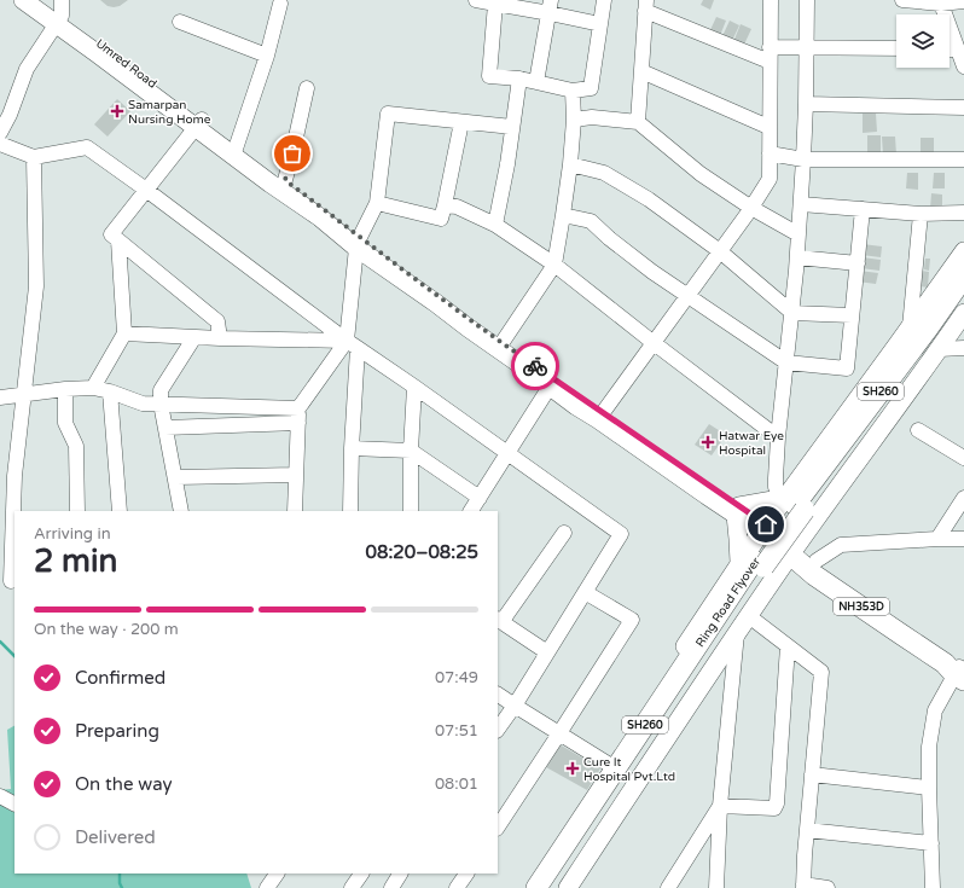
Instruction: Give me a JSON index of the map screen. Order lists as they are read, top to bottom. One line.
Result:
{"streets":{"highway":["SH260","Ring Road Flyover","NH353D"],"main road":["Umred Road"]},"crossings":[["Umred Road","NH353D"]],"places":{"health":["Samarpan Nursing Home","Hatwar Eye Hospital","Cure It Hospital Pvt.Ltd"]},"page":{"heading":["2 min","Arriving in","08:20–08:25"],"bar":"On the way · 200 m","list":[["Confirmed","07:49"],["Preparing","07:51"],["On the way","08:01"],"Delivered"]}}
